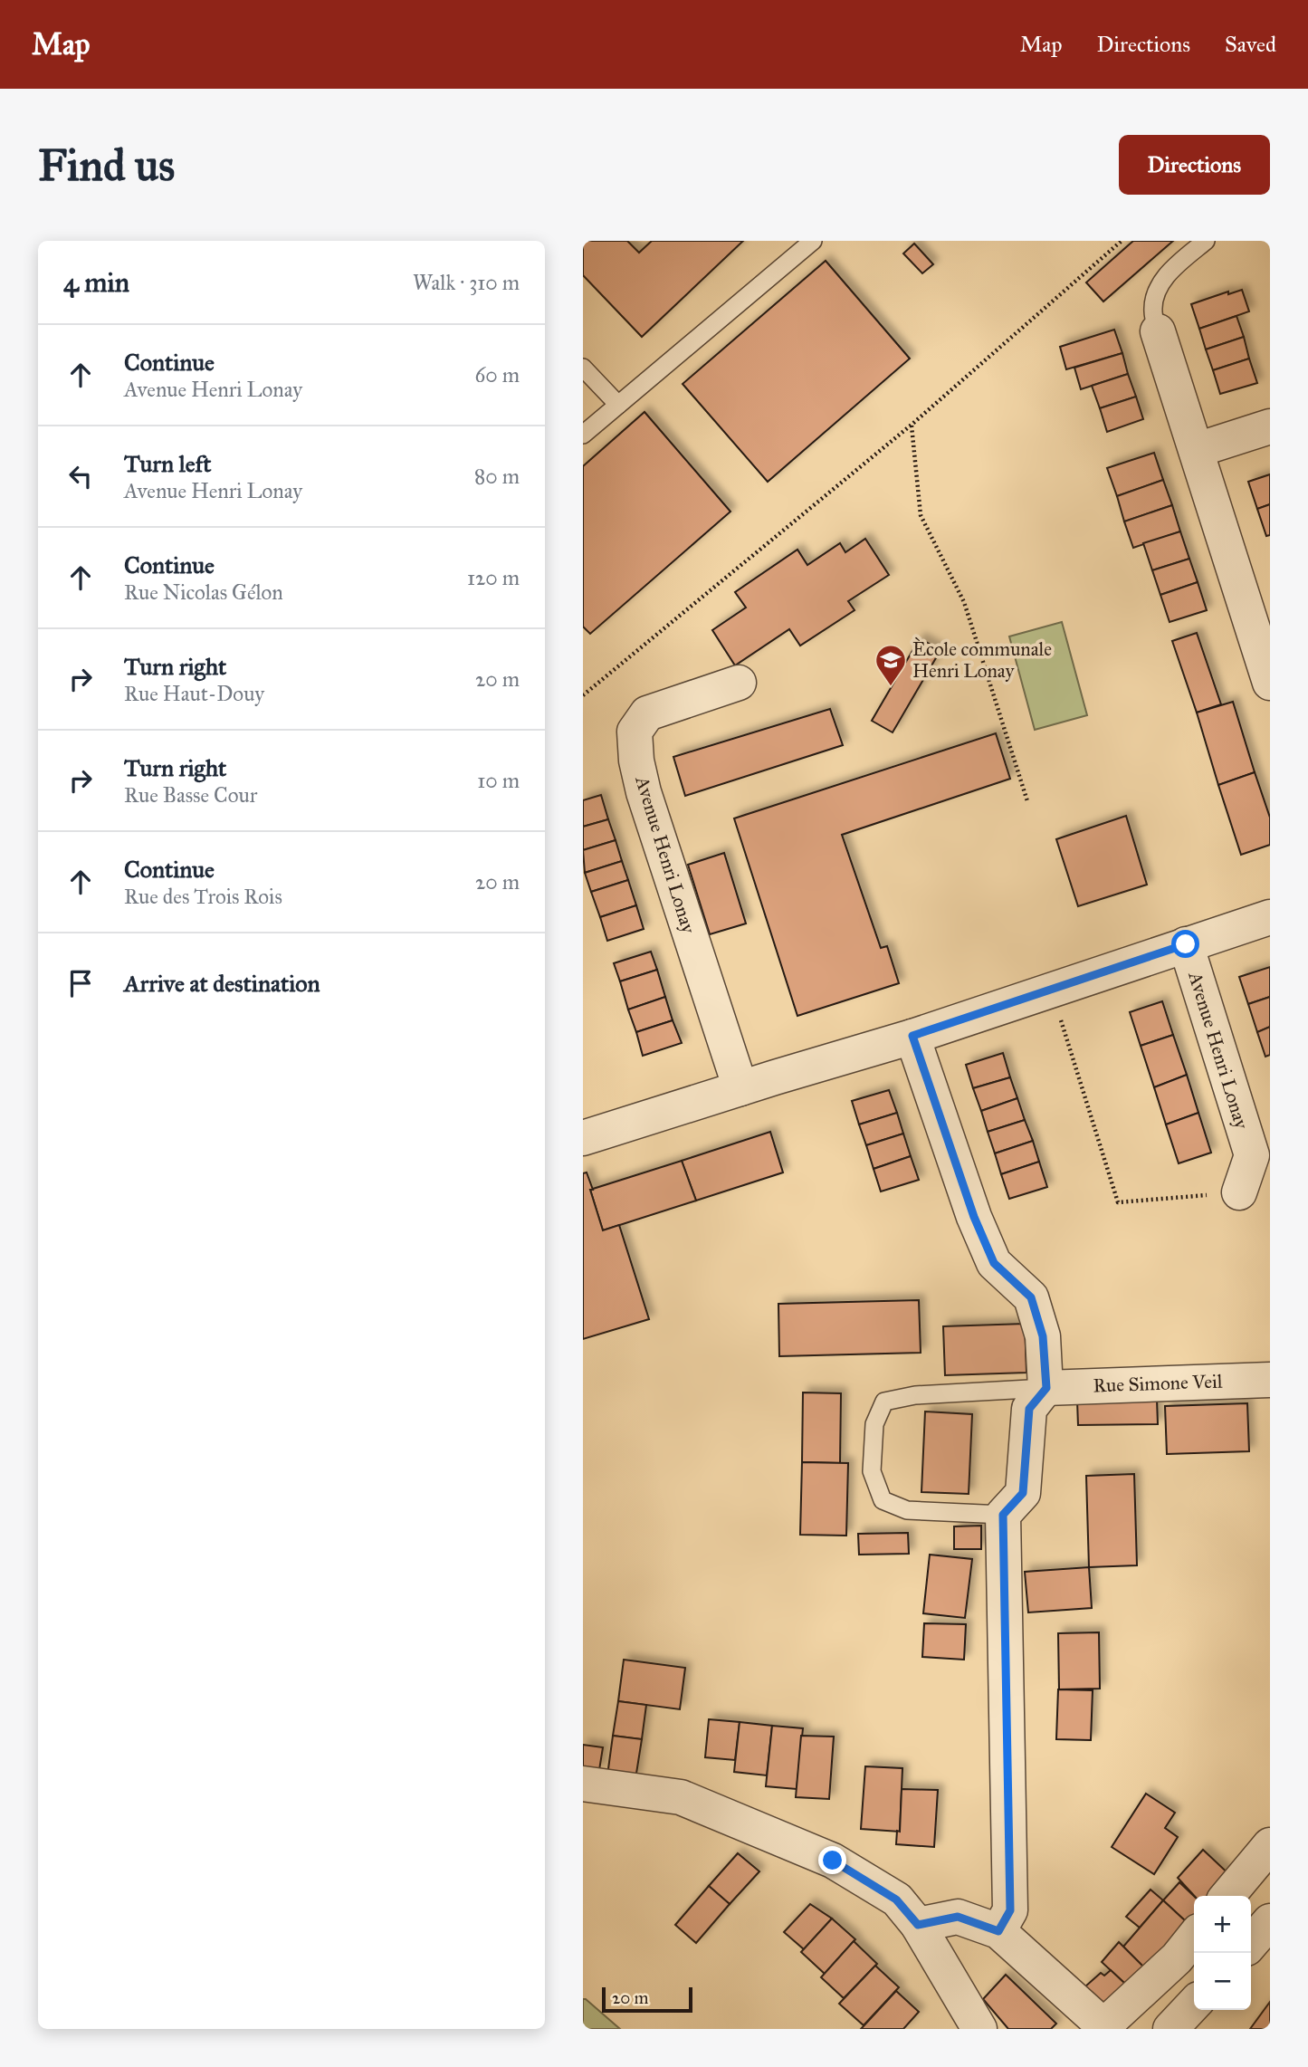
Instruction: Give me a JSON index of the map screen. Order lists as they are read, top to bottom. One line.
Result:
{"streets":{"street":["Avenue Henri Lonay","Rue Simone Veil"]},"places":{"school or university":["Ècole communale Henri Lonay"]},"scale_bar":"20 m","page":{"header":"Map","nav":["Map","Directions","Saved"],"buttons":"Directions","title":"Find us","heading":["4 min","Walk · 310 m"],"list":[["Continue","Avenue Henri Lonay","60 m"],["Turn left","Avenue Henri Lonay","80 m"],["Continue","Rue Nicolas Gélon","120 m"],["Turn right","Rue Haut-Douy","20 m"],["Turn right","Rue Basse Cour","10 m"],["Continue","Rue des Trois Rois","20 m"],"Arrive at destination"],"map_buttons":["+","−"],"scale":"20 m"}}
